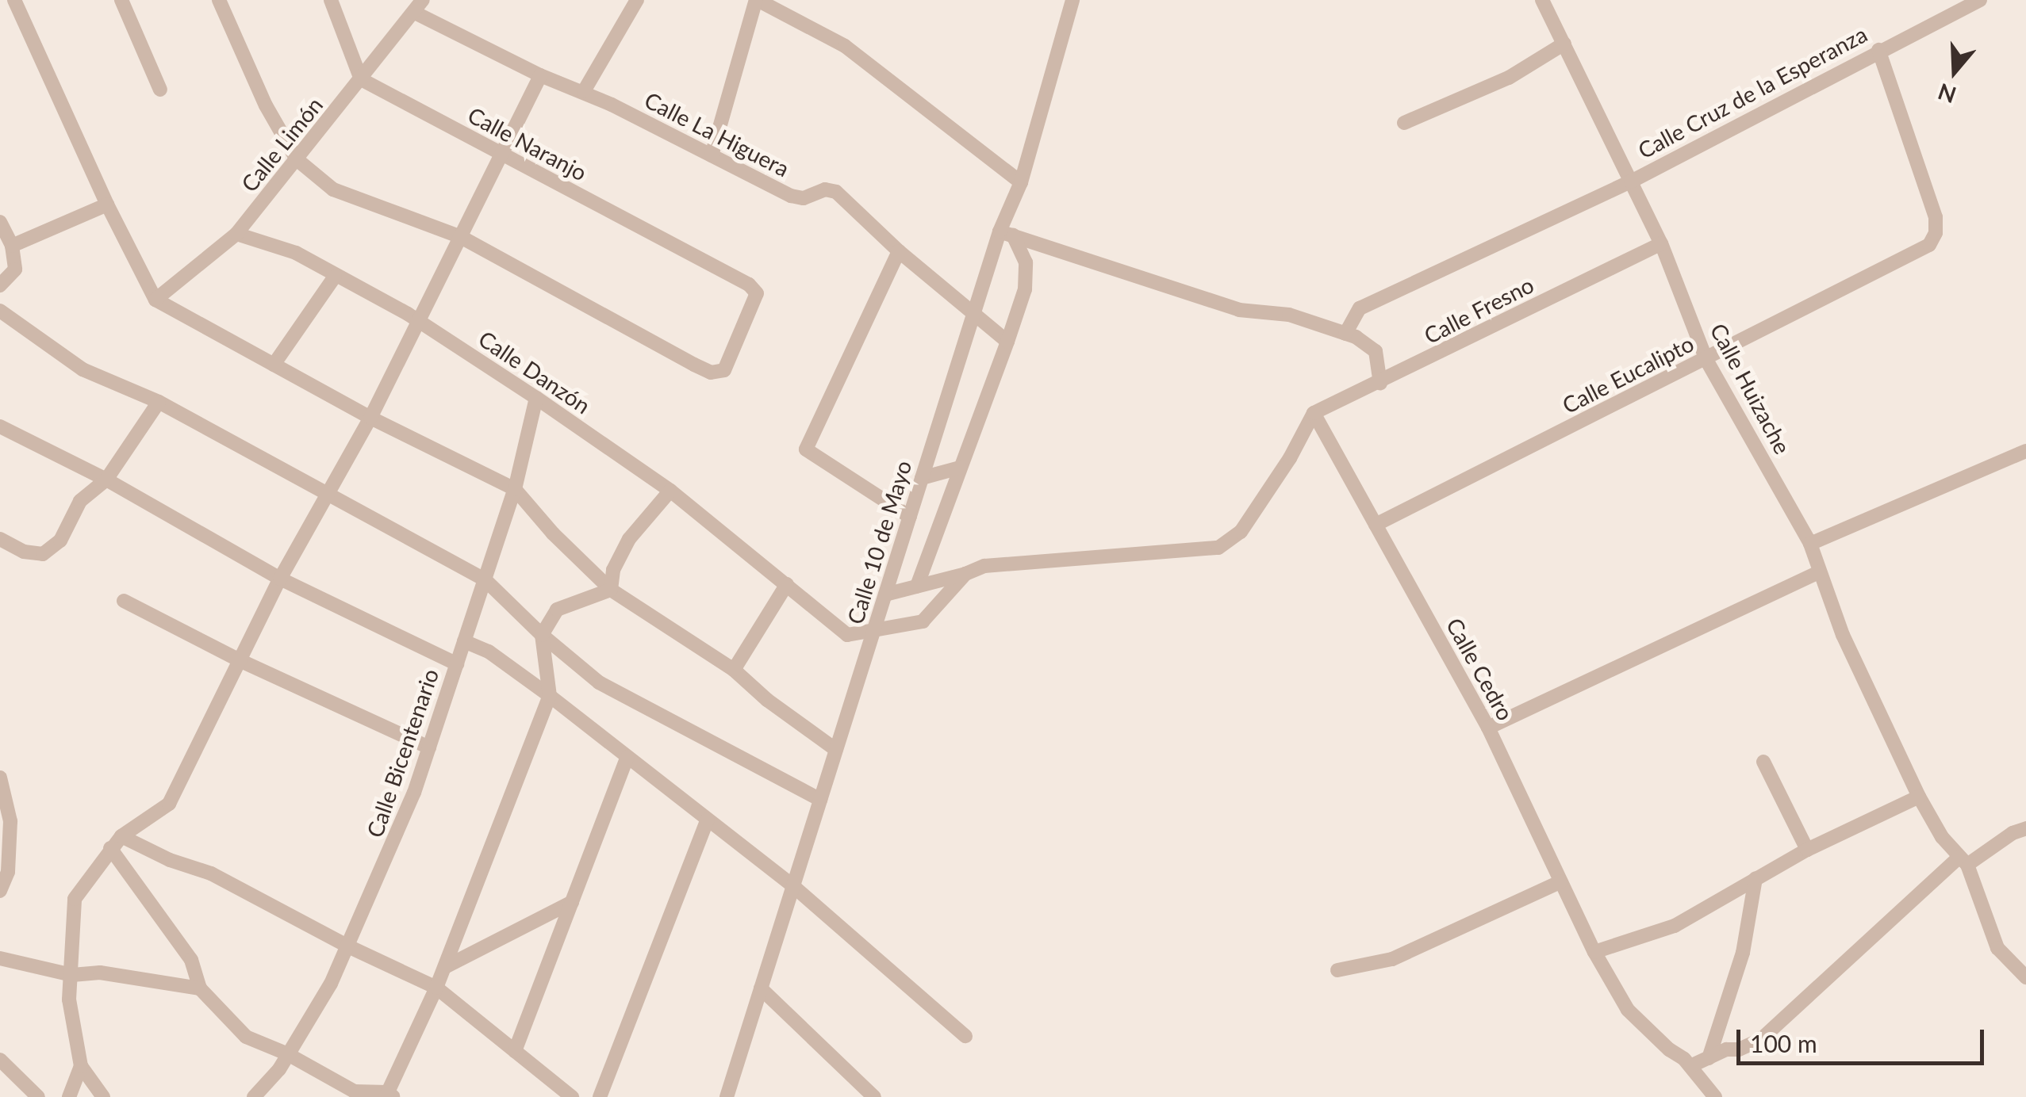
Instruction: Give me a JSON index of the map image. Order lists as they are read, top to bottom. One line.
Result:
{"streets":{"street":["Calle Cruz de la Esperanza","Calle La Higuera","Calle Naranjo","Calle Limón","Calle Fresno","Calle Danzón","Calle Eucalipto","Calle Huizache","Calle 10 de Mayo","Calle Cedro","Calle Bicentenario"]},"crossings":[["Calle Cruz de la Esperanza","Calle Eucalipto"],["Calle Cruz de la Esperanza","Calle Huizache"],["Calle La Higuera","Calle Limón"],["Calle La Higuera","Calle 10 de Mayo"],["Calle Naranjo","Calle Limón"],["Calle Limón","Calle Danzón"],["Calle Fresno","Calle Huizache"],["Calle Fresno","Calle Cedro"],["Calle Danzón","Calle 10 de Mayo"],["Calle Danzón","Calle Bicentenario"],["Calle Eucalipto","Calle Huizache"],["Calle Eucalipto","Calle Cedro"]],"scale_bar":"100 m","north":"bottom"}
